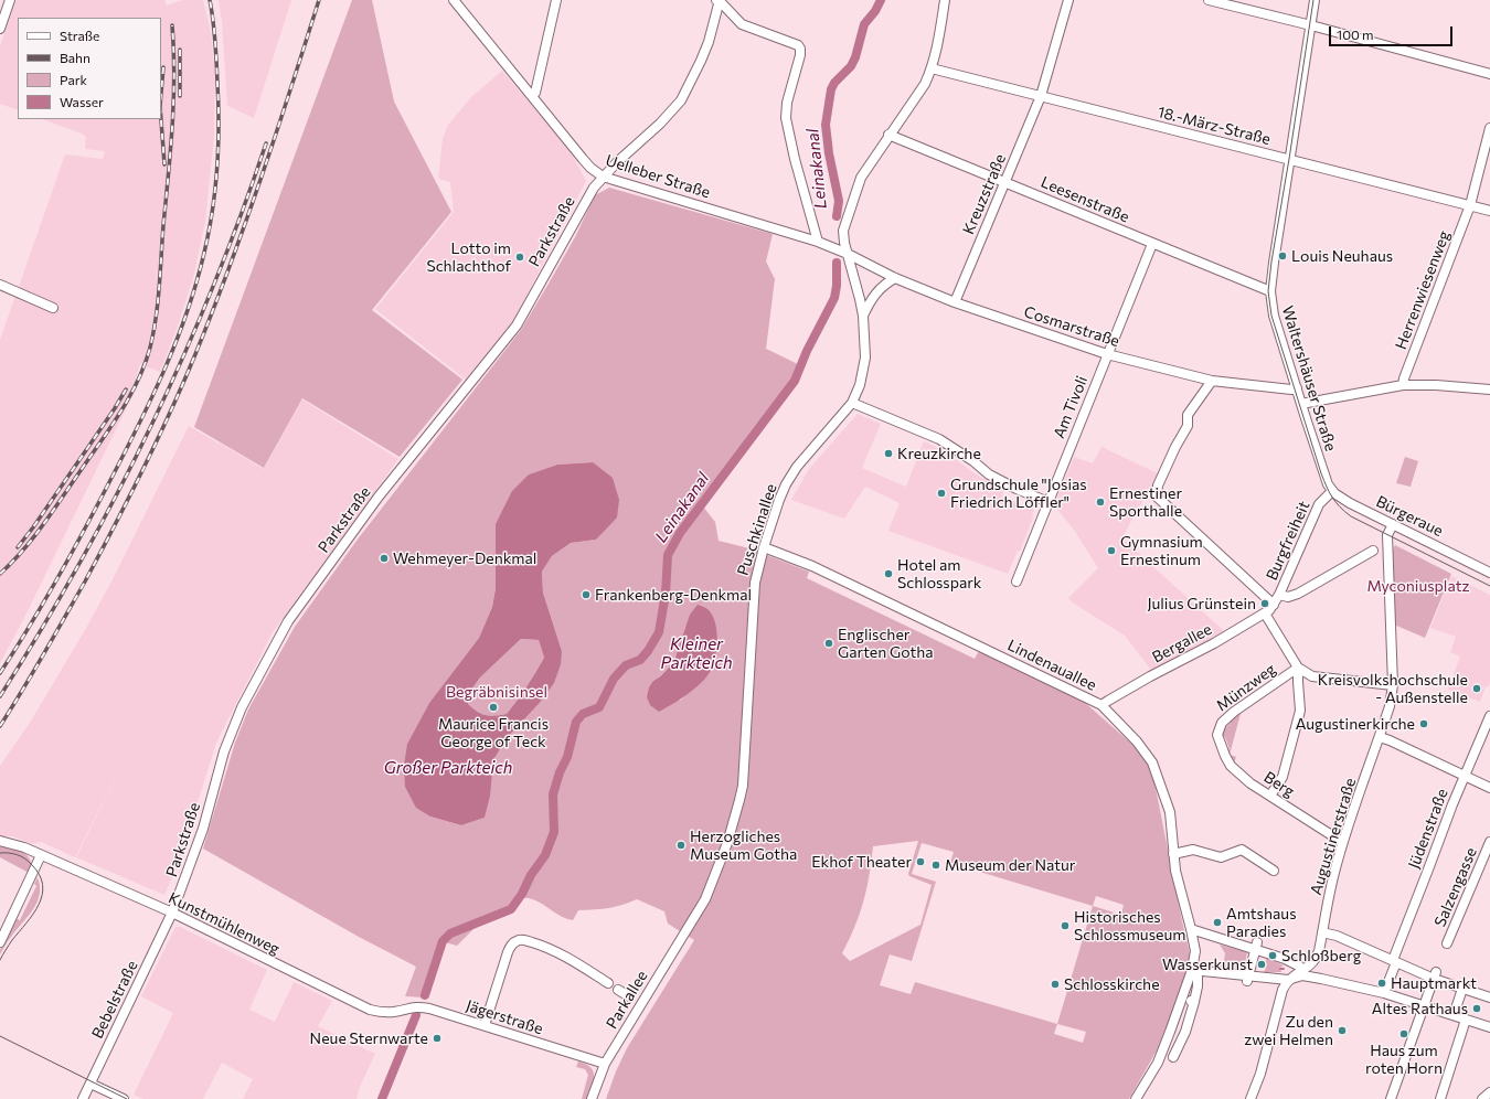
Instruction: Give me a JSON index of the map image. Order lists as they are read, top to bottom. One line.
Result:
{"streets":{"street":["18.-März-Straße","Uelleber Straße","Kreuzstraße","Leesenstraße","Parkstraße","Herrenwiesenweg","Cosmarstraße","Waltershäuser Straße","Am Tivoli","Bürgeraue","Puschkinallee","Burgfreiheit","Bergallee","Lindenauallee","Münzweg","Berg","Jüdenstraße","Augustinerstraße","Salzengasse","Kunstmühlenweg","Bebelstraße","Parkallee","Jägerstraße"]},"crossings":[["18.-März-Straße","Kreuzstraße"],["18.-März-Straße","Herrenwiesenweg"],["18.-März-Straße","Waltershäuser Straße"],["18.-März-Straße","Puschkinallee"],["Uelleber Straße","Parkstraße"],["Uelleber Straße","Cosmarstraße"],["Uelleber Straße","Puschkinallee"],["Kreuzstraße","Leesenstraße"],["Kreuzstraße","Cosmarstraße"],["Leesenstraße","Waltershäuser Straße"],["Leesenstraße","Am Tivoli"],["Leesenstraße","Puschkinallee"],["Parkstraße","Kunstmühlenweg"],["Parkstraße","Bebelstraße"],["Cosmarstraße","Waltershäuser Straße"],["Cosmarstraße","Am Tivoli"],["Cosmarstraße","Puschkinallee"],["Waltershäuser Straße","Bürgeraue"],["Waltershäuser Straße","Burgfreiheit"],["Bürgeraue","Burgfreiheit"],["Puschkinallee","Lindenauallee"],["Puschkinallee","Parkallee"],["Burgfreiheit","Bergallee"],["Bergallee","Lindenauallee"],["Münzweg","Berg"],["Berg","Augustinerstraße"],["Kunstmühlenweg","Bebelstraße"],["Kunstmühlenweg","Jägerstraße"],["Parkallee","Jägerstraße"]],"water":["Leinakanal","Kleiner Parkteich","Großer Parkteich"],"parks":["Myconiusplatz","Begräbnisinsel"],"places":["Louis Neuhaus","Lotto im Schlachthof","Kreuzkirche","Grundschule \"Josias Friedrich Löffler\"","Ernestiner Sporthalle","Gymnasium Ernestinum","Wehmeyer-Denkmal","Hotel am Schlosspark","Frankenberg-Denkmal","Julius Grünstein","Englischer Garten Gotha","Kreisvolkshochschule - Außenstelle","Maurice Francis George of Teck","Augustinerkirche","Herzogliches Museum Gotha","Ekhof Theater","Museum der Natur","Amtshaus Paradies","Historisches Schlossmuseum","Schloßberg","Wasserkunst","Hauptmarkt","Schlosskirche","Altes Rathaus","Zu den zwei Helmen","Haus zum roten Horn","Neue Sternwarte"],"legend":["Straße","Bahn","Park","Wasser"],"scale_bar":"100 m"}
